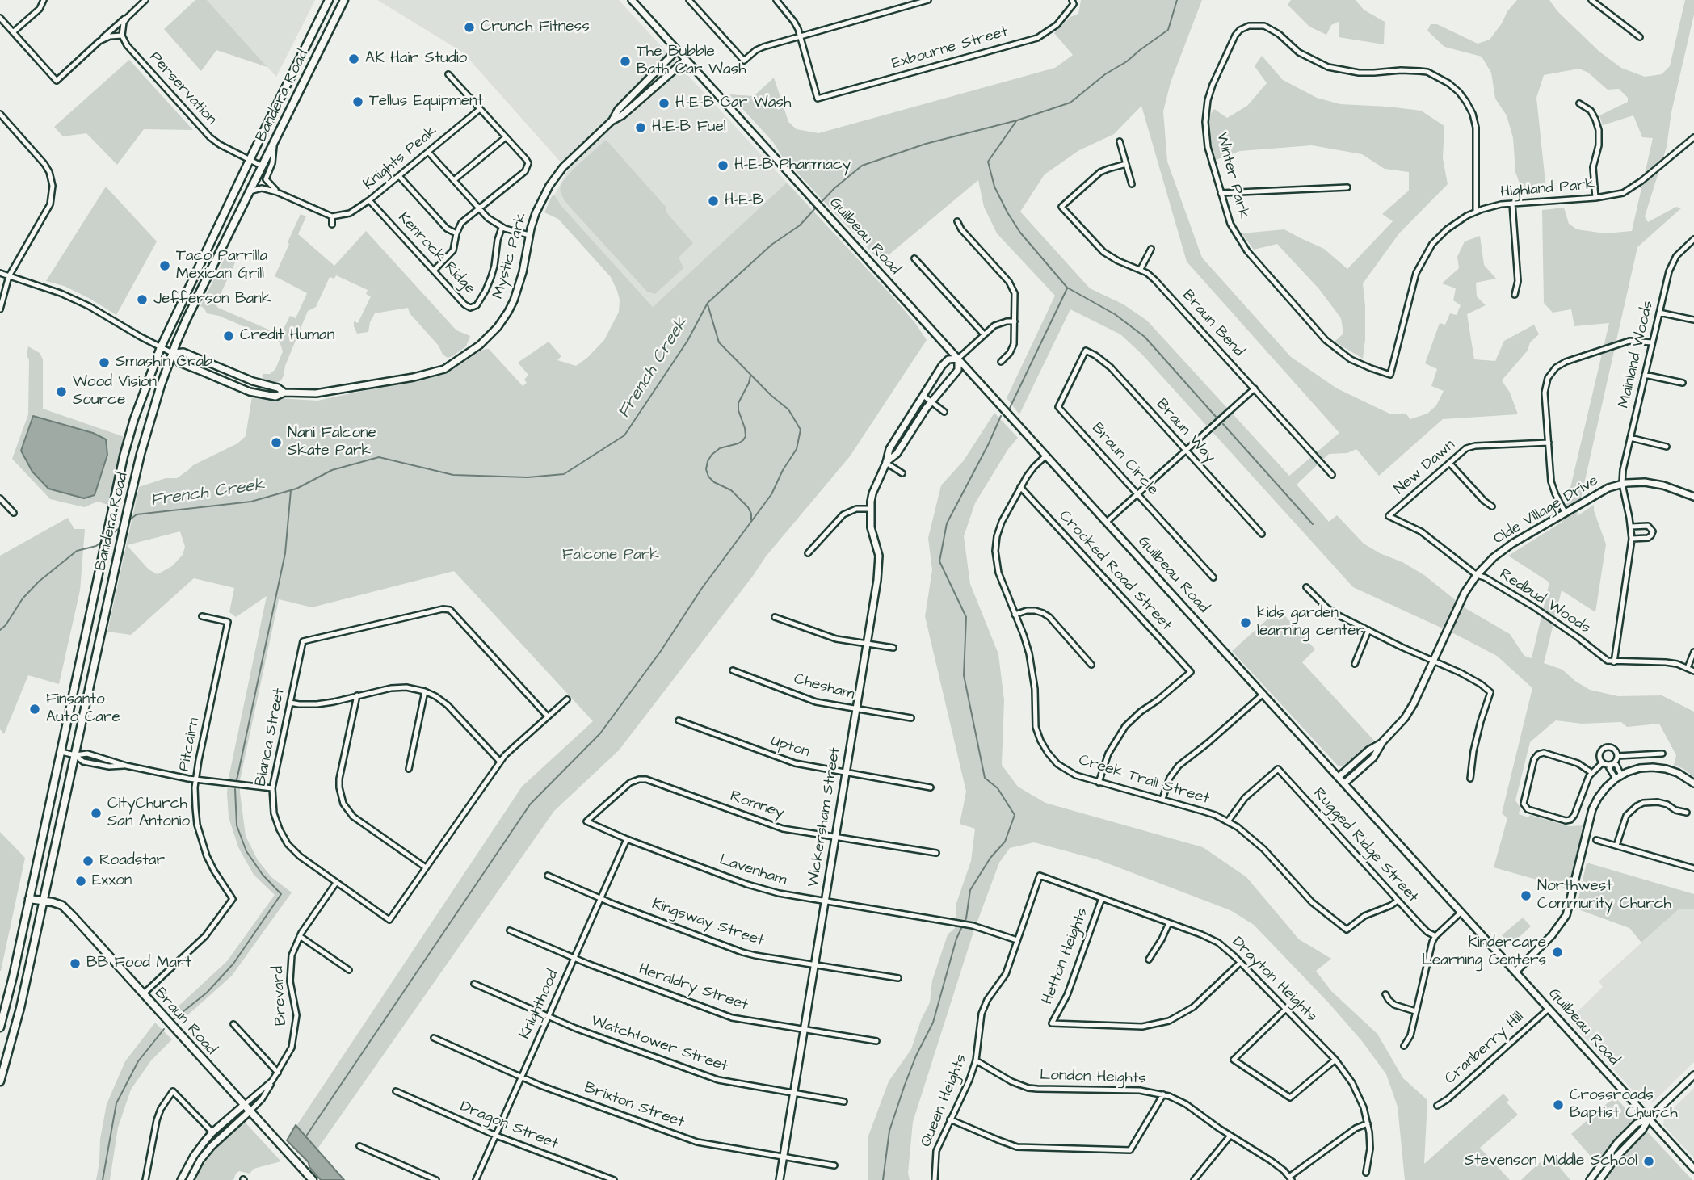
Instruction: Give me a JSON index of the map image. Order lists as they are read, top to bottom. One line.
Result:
{"streets":{"main road":["Bandera Road","Braun Road"],"street":["Exbourne Street","Perservation","Knights Peak","Winter Park","Highland Park","Guilbeau Road","Kenrock Ridge","Mystic Park","Braun Bend","Mainland Woods","Braun Way","Braun Circle","New Dawn","Olde Village Drive","Crooked Road Street","Redbud Woods","Chesham","Bianca Street","Pitcairn","Upton","Creek Trail Street","Romney","Wickersham Street","Rugged Ridge Street","Lavenham","Kingsway Street","Hetton Heights","Drayton Heights","Heraldry Street","Brevard","Knighthood","Watchtower Street","Cranberry Hill","London Heights","Queen Heights","Brixton Street","Dragon Street"]},"crossings":[["Perservation","Bandera Road"],["Bandera Road","Mystic Park"],["Bandera Road","Braun Road"],["Knights Peak","Kenrock Ridge"],["Winter Park","Highland Park"],["Guilbeau Road","Mystic Park"],["Guilbeau Road","Olde Village Drive"],["Guilbeau Road","Creek Trail Street"],["Guilbeau Road","Wickersham Street"],["Guilbeau Road","Cranberry Hill"],["Mainland Woods","Olde Village Drive"],["Mainland Woods","Redbud Woods"],["Braun Way","Braun Circle"],["New Dawn","Redbud Woods"],["Olde Village Drive","Redbud Woods"],["Crooked Road Street","Creek Trail Street"],["Chesham","Wickersham Street"],["Bianca Street","Brevard"],["Pitcairn","Braun Road"],["Upton","Wickersham Street"],["Creek Trail Street","Rugged Ridge Street"],["Romney","Wickersham Street"],["Romney","Lavenham"],["Wickersham Street","Lavenham"],["Wickersham Street","Kingsway Street"],["Wickersham Street","Heraldry Street"],["Wickersham Street","Watchtower Street"],["Wickersham Street","Brixton Street"],["Lavenham","Knighthood"],["Lavenham","Queen Heights"],["Kingsway Street","Knighthood"],["Hetton Heights","Drayton Heights"],["Drayton Heights","Queen Heights"],["Heraldry Street","Knighthood"],["Brevard","Braun Road"],["Knighthood","Watchtower Street"],["Knighthood","Brixton Street"],["Knighthood","Dragon Street"],["London Heights","Queen Heights"]],"water":["French Creek"],"parks":["Falcone Park"],"places":["Crunch Fitness","AK Hair Studio","The Bubble Bath Car Wash","Tellus Equipment","H-E-B Car Wash","H-E-B Fuel","H-E-B Pharmacy","H-E-B","Taco Parrilla Mexican Grill","Jefferson Bank","Credit Human","Smashin Crab","Wood Vision Source","Nani Falcone Skate Park","kids garden learning center","Finsanto Auto Care","CityChurch San Antonio","Roadstar","Exxon","Northwest Community Church","Kindercare Learning Centers","BB Food Mart","Crossroads Baptist Church","Stevenson Middle School"]}
